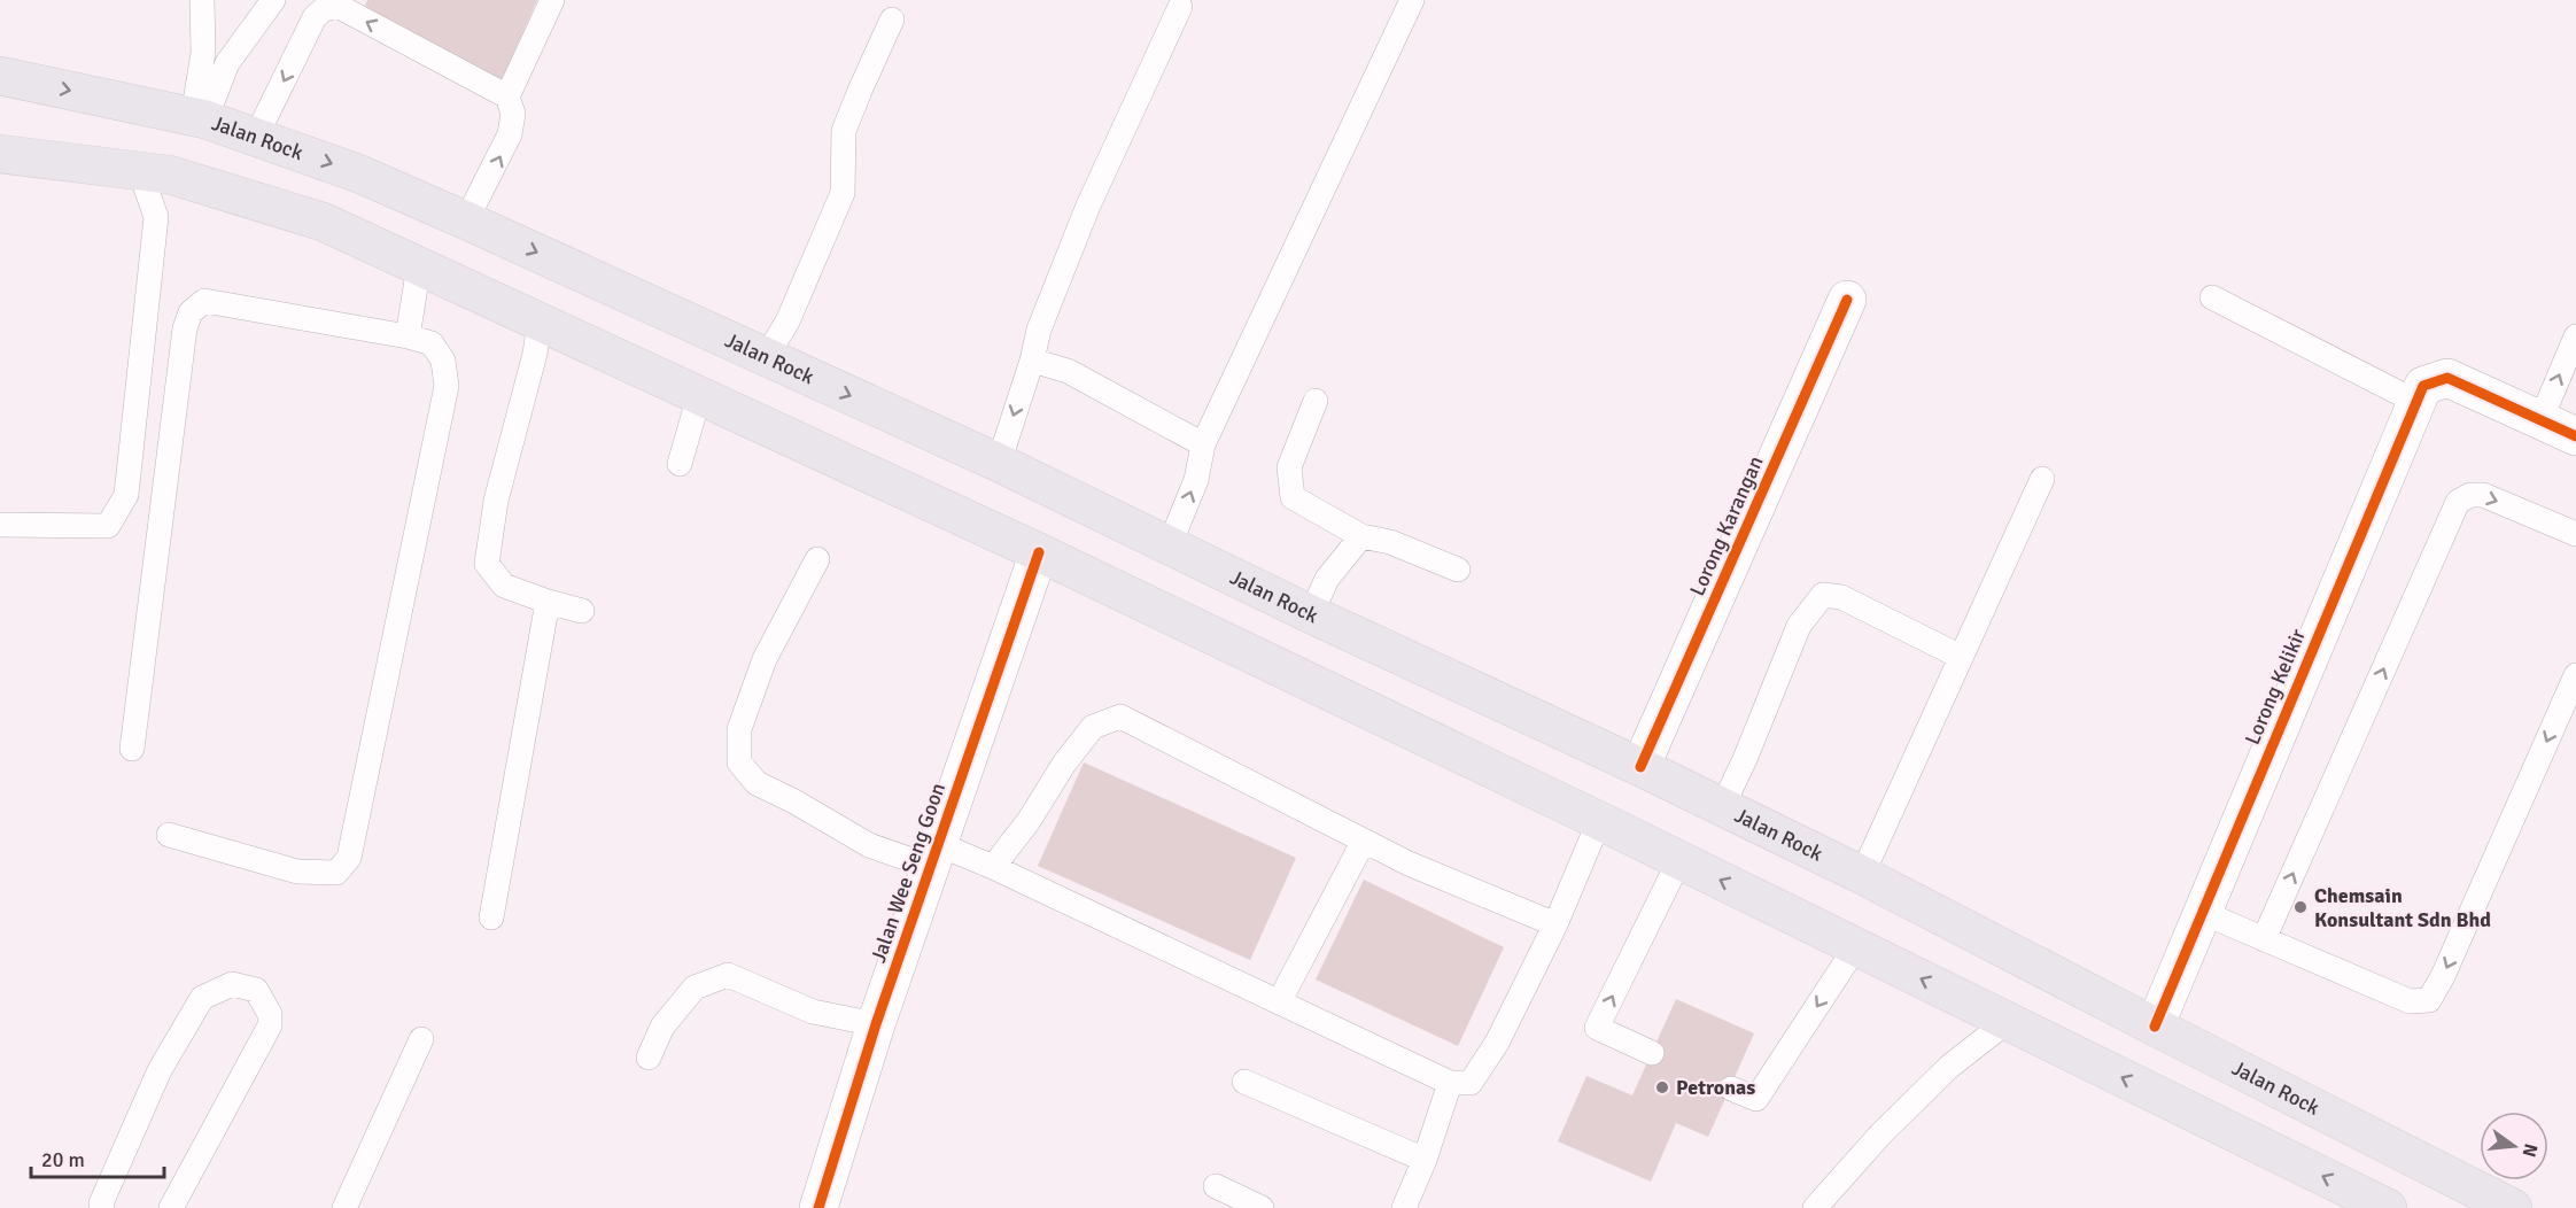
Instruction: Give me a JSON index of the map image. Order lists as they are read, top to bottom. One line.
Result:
{"streets":{"main road":["Jalan Rock"],"street":["Lorong Karangan","Lorong Kelikir","Jalan Wee Seng Goon"]},"crossings":[["Jalan Rock","Lorong Karangan"],["Jalan Rock","Lorong Kelikir"]],"places":["Chemsain Konsultant Sdn Bhd","Petronas"],"scale_bar":"20 m","north":"right"}
